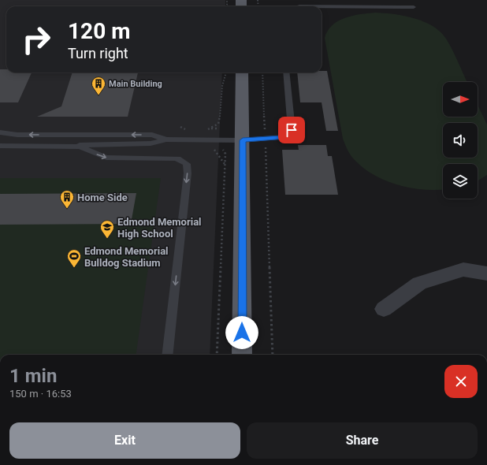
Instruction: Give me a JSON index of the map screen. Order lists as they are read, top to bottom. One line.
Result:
{"places":{"building":["Main Building","Home Side"],"school or university":["Edmond Memorial High School"],"sports":["Edmond Memorial Bulldog Stadium"]},"north":"right","page":{"turn":["120 m","Turn right"],"heading":["1 min","150 m · 16:53"],"buttons":["Exit","Share"]}}
